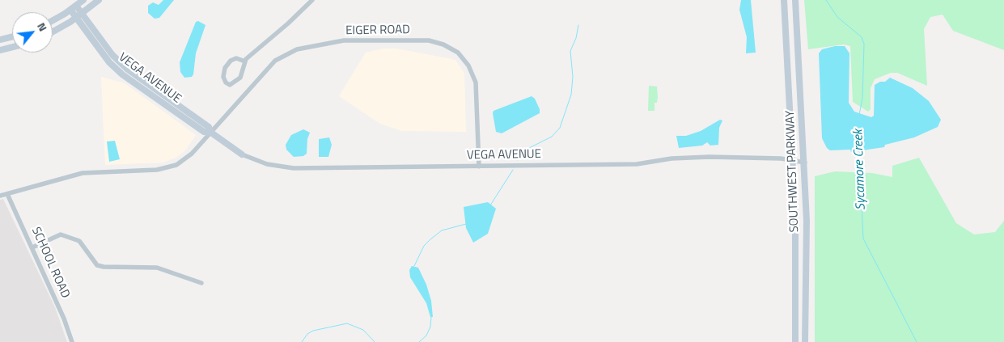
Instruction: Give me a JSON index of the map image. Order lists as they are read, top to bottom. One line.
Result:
{"streets":{"main road":["VEGA AVENUE","SOUTHWEST PARKWAY"],"street":["EIGER ROAD","SCHOOL ROAD"]},"crossings":[["EIGER ROAD","VEGA AVENUE"],["EIGER ROAD","SCHOOL ROAD"],["VEGA AVENUE","SOUTHWEST PARKWAY"]],"water":["Sycamore Creek"],"north":"top right"}
